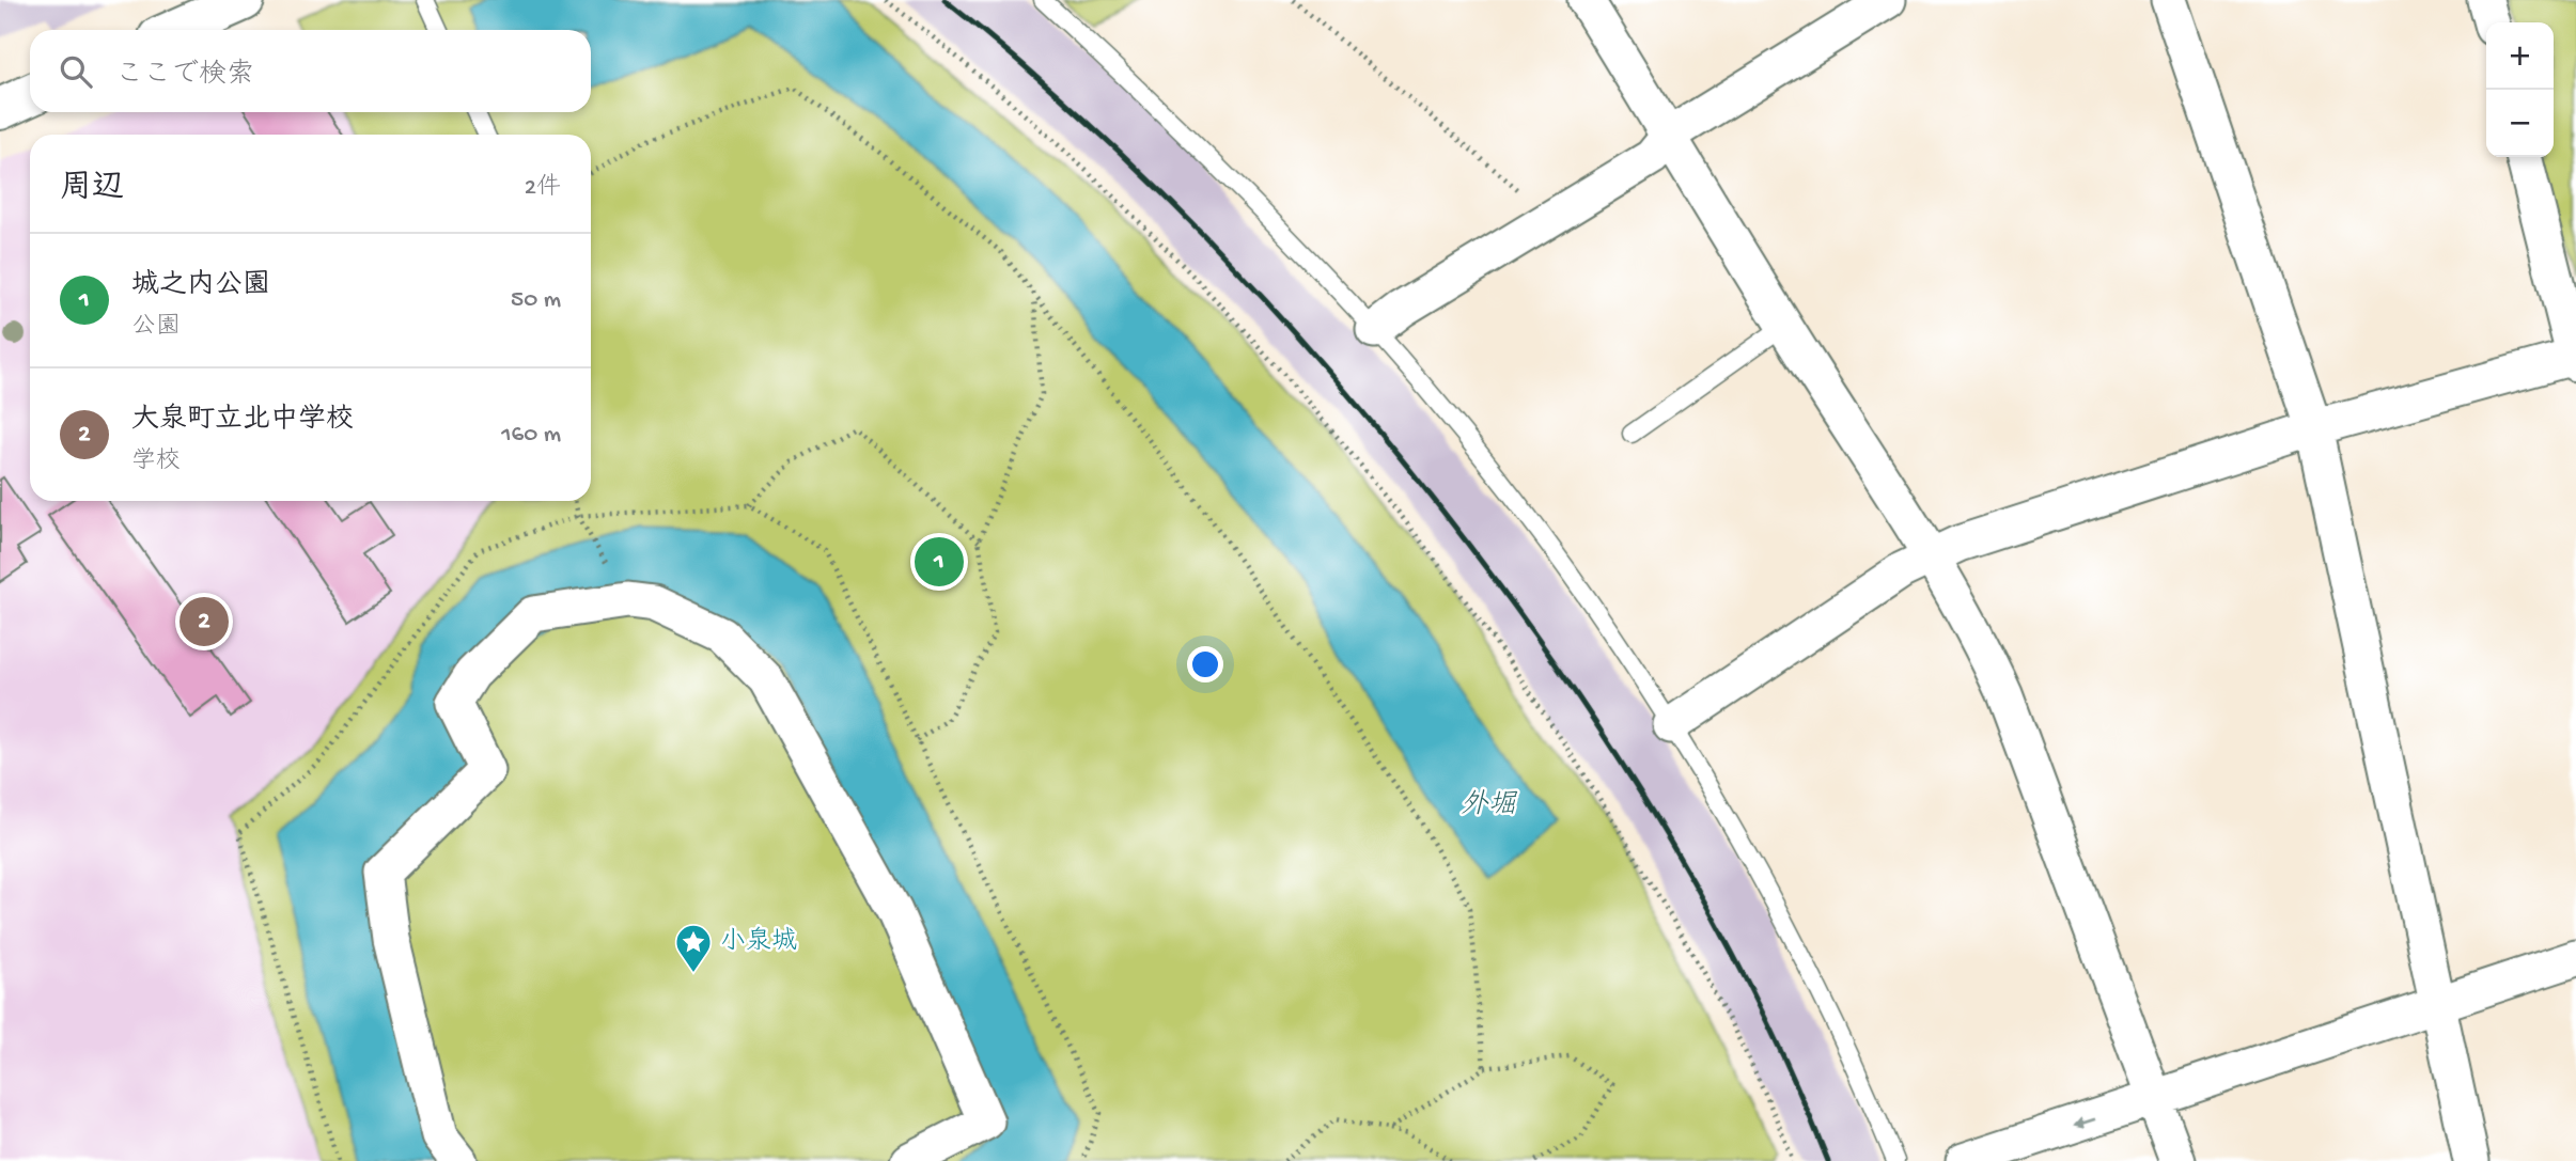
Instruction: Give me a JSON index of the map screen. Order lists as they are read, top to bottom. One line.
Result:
{"water":["外堀"],"places":{"place":["小泉城"]},"page":{"map_buttons":["+","−"],"search":"ここで検索","heading":["周辺","2件"],"list":[{"mark":"1","name":"城之内公園","note":"公園","value":"50 m"},{"mark":"2","name":"大泉町立北中学校","note":"学校","value":"160 m"}],"pins":["1","2"]}}
